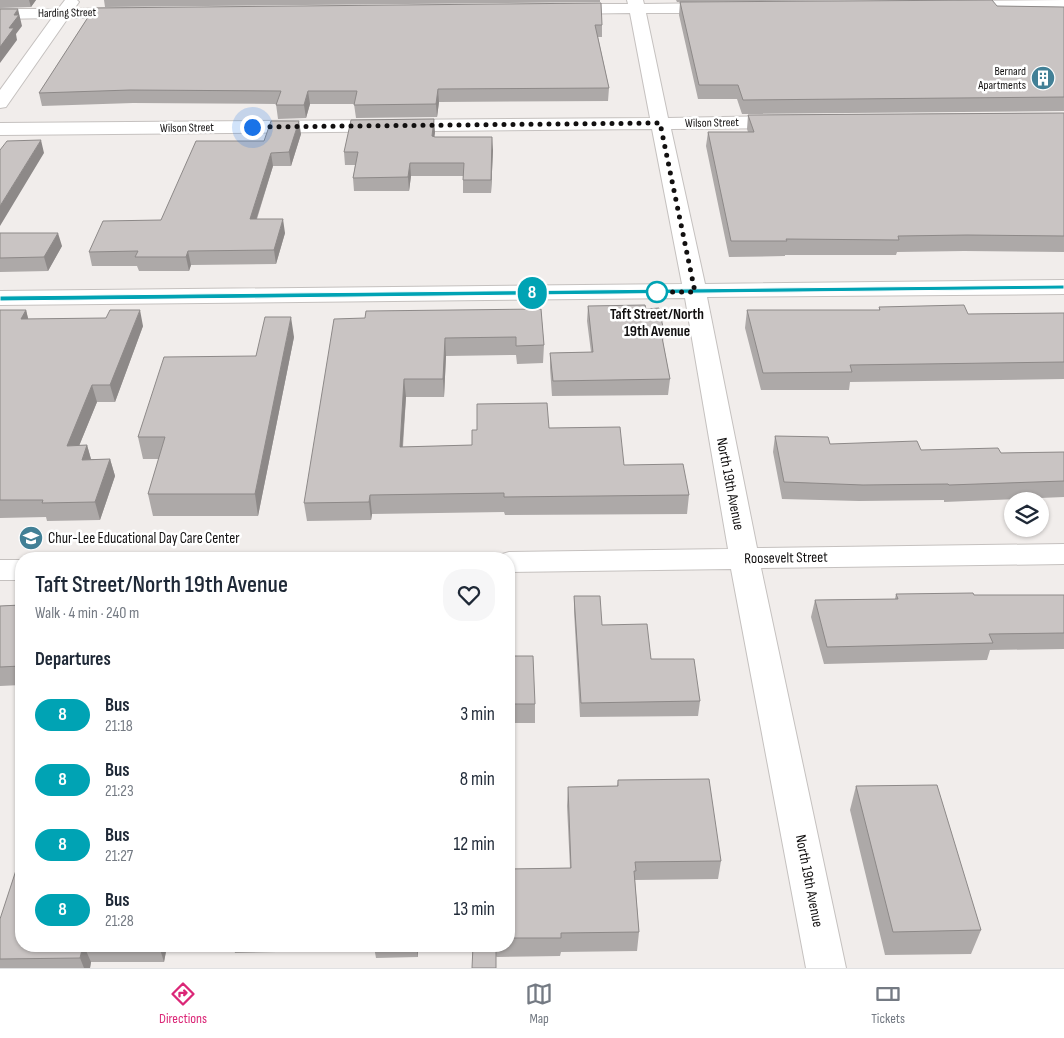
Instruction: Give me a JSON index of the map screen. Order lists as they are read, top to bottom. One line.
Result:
{"streets":{"street":["Harding Street","Wilson Street","North 19th Avenue","Roosevelt Street"]},"crossings":[["Wilson Street","North 19th Avenue"],["North 19th Avenue","Roosevelt Street"]],"places":{"building":["Bernard Apartments"],"other":["Taft Street/North 19th Avenue"],"school or university":["Chur-Lee Educational Day Care Center"]},"lines":["bus line 8"],"page":{"on_map":"8","heading":[["Taft Street/North 19th Avenue","Walk · 4 min · 240 m"],"Departures"],"list":[{"mark":"8","name":"Bus","note":"21:18","value":"3 min"},{"mark":"8","name":"Bus","note":"21:23","value":"8 min"},{"mark":"8","name":"Bus","note":"21:27","value":"12 min"},{"mark":"8","name":"Bus","note":"21:28","value":"13 min"}],"tabs":["Directions","Map","Tickets"]}}
